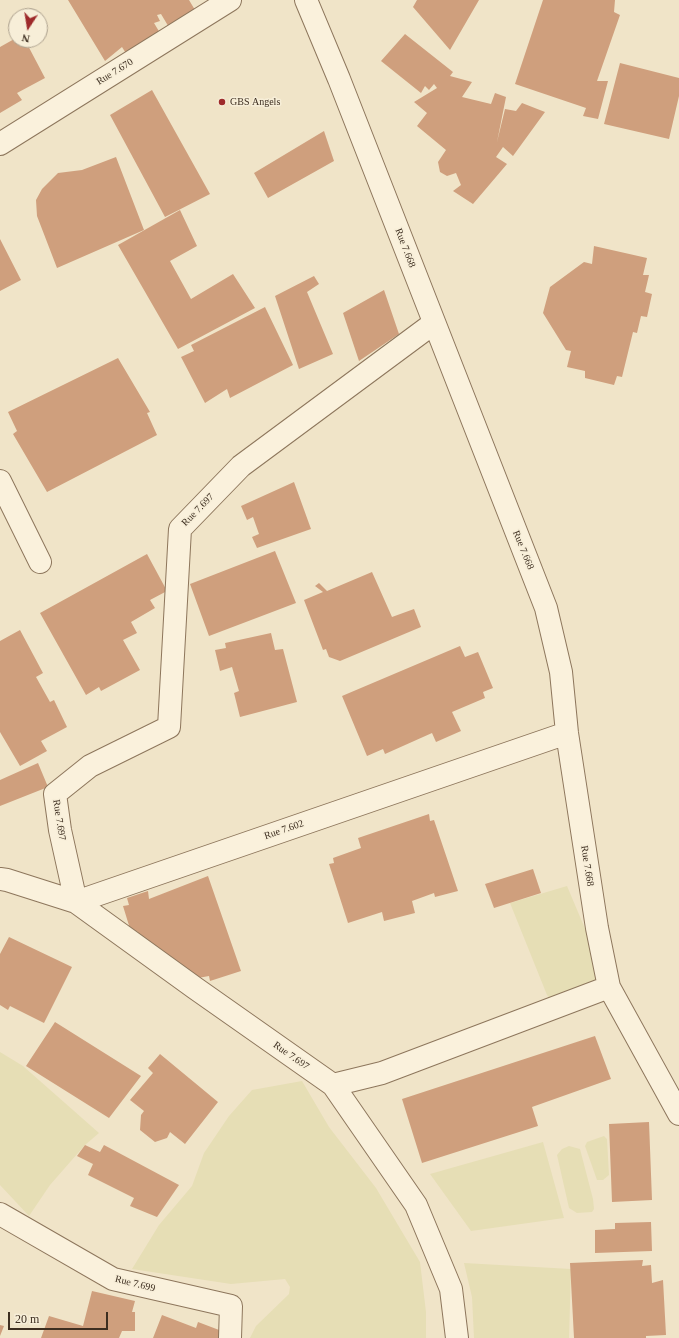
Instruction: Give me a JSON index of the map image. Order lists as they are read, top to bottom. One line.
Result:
{"streets":{"street":["Rue 7.670","Rue 7.668","Rue 7.697","Rue 7.602","Rue 7.699"]},"crossings":[["Rue 7.668","Rue 7.697"],["Rue 7.668","Rue 7.602"],["Rue 7.697","Rue 7.602"]],"places":["GBS Angels"],"scale_bar":"20 m","north":"bottom"}
